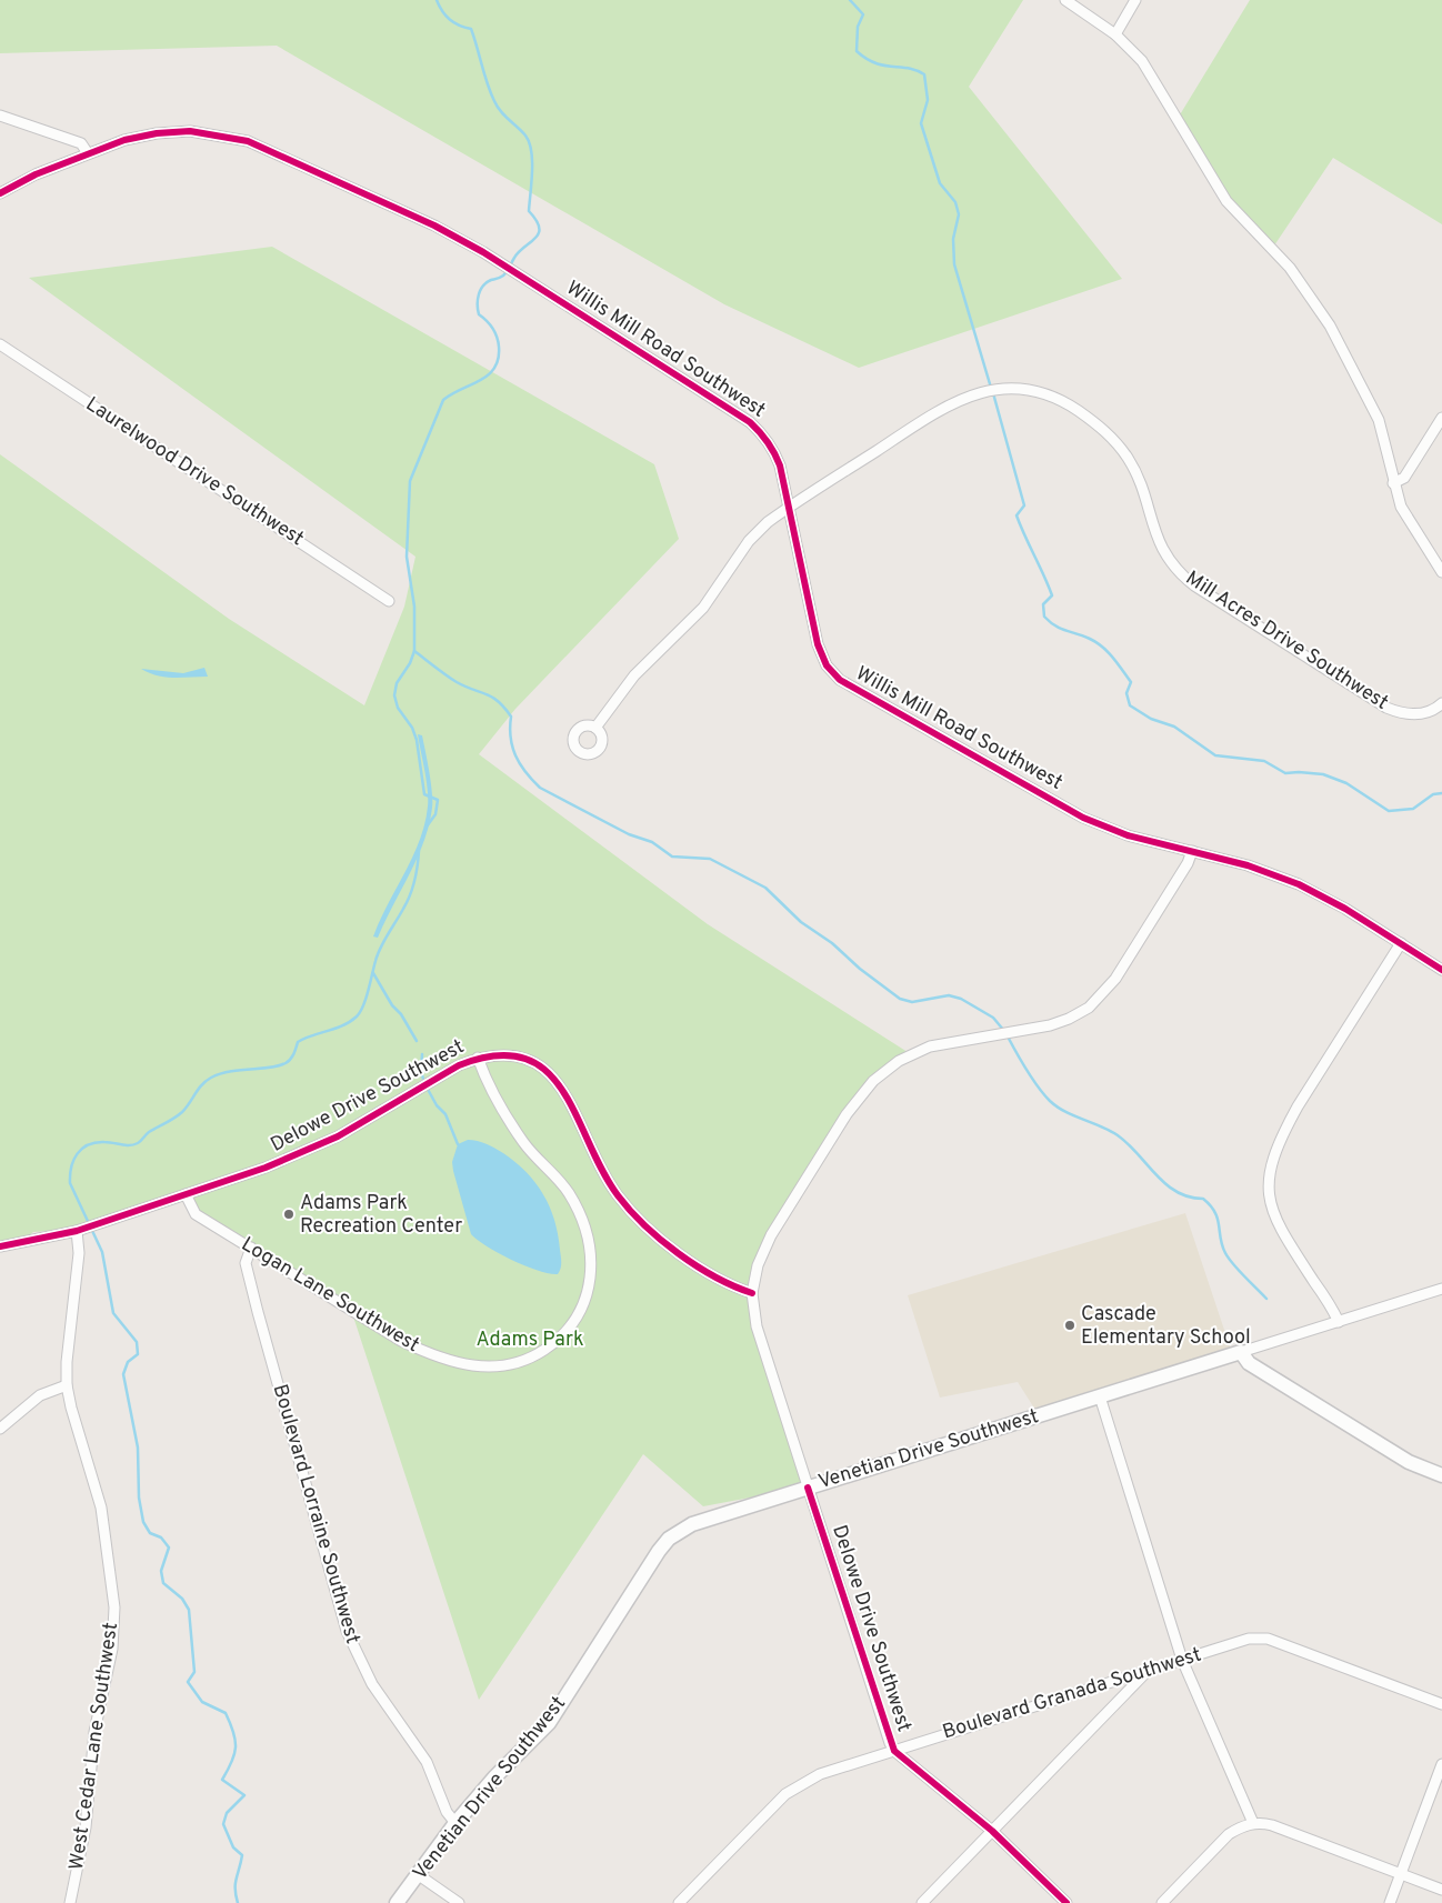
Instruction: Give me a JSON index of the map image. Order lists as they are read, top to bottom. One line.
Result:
{"streets":{"street":["Willis Mill Road Southwest","Laurelwood Drive Southwest","Mill Acres Drive Southwest","Delowe Drive Southwest","Logan Lane Southwest","Venetian Drive Southwest","Boulevard Lorraine Southwest","Boulevard Granada Southwest","West Cedar Lane Southwest"]},"crossings":[["Willis Mill Road Southwest","Mill Acres Drive Southwest"],["Delowe Drive Southwest","Logan Lane Southwest"],["Delowe Drive Southwest","Venetian Drive Southwest"],["Delowe Drive Southwest","Boulevard Granada Southwest"],["Delowe Drive Southwest","West Cedar Lane Southwest"],["Logan Lane Southwest","Boulevard Lorraine Southwest"],["Venetian Drive Southwest","Boulevard Lorraine Southwest"]],"parks":["Adams Park"],"places":["Adams Park Recreation Center","Cascade Elementary School"]}
